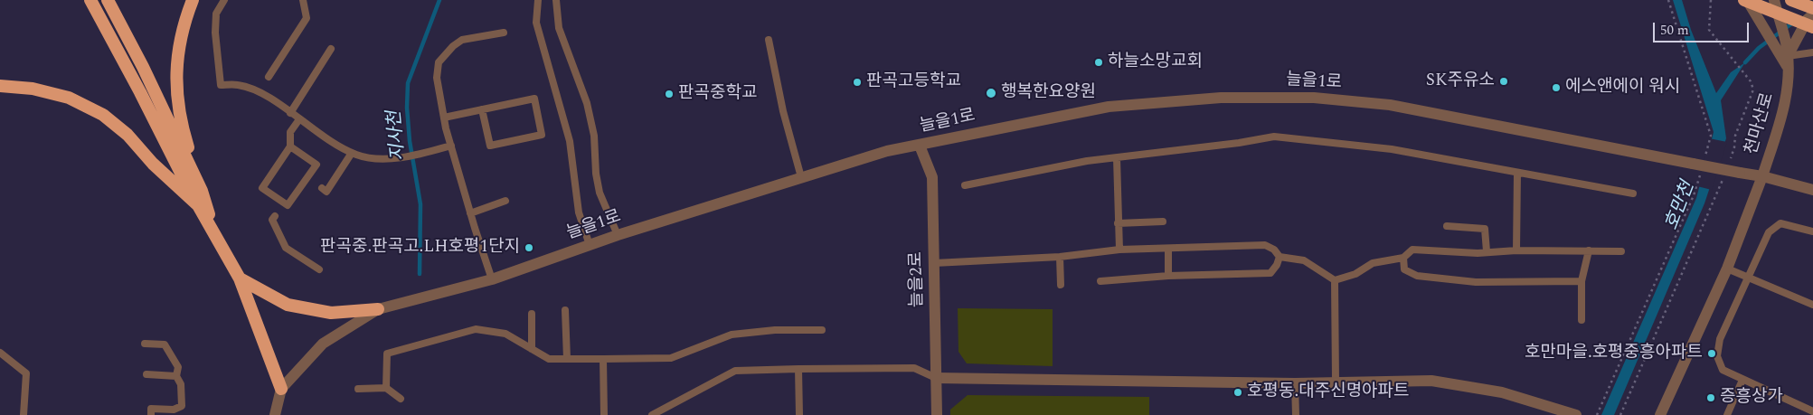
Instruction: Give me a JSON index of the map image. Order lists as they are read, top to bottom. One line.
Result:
{"streets":{"street":["늘을1로","천마산로","늘을2로"]},"crossings":[["늘을1로","천마산로"],["늘을1로","늘을2로"]],"water":["지사천","호만천"],"places":["하늘소망교회","SK주유소","판곡고등학교","에스앤에이 워시","행복한요양원","판곡중학교","판곡중.판곡고.LH호평1단지","호만마을.호평중흥아파트","호평동.대주신명아파트","증흥상가"],"scale_bar":"50 m"}
